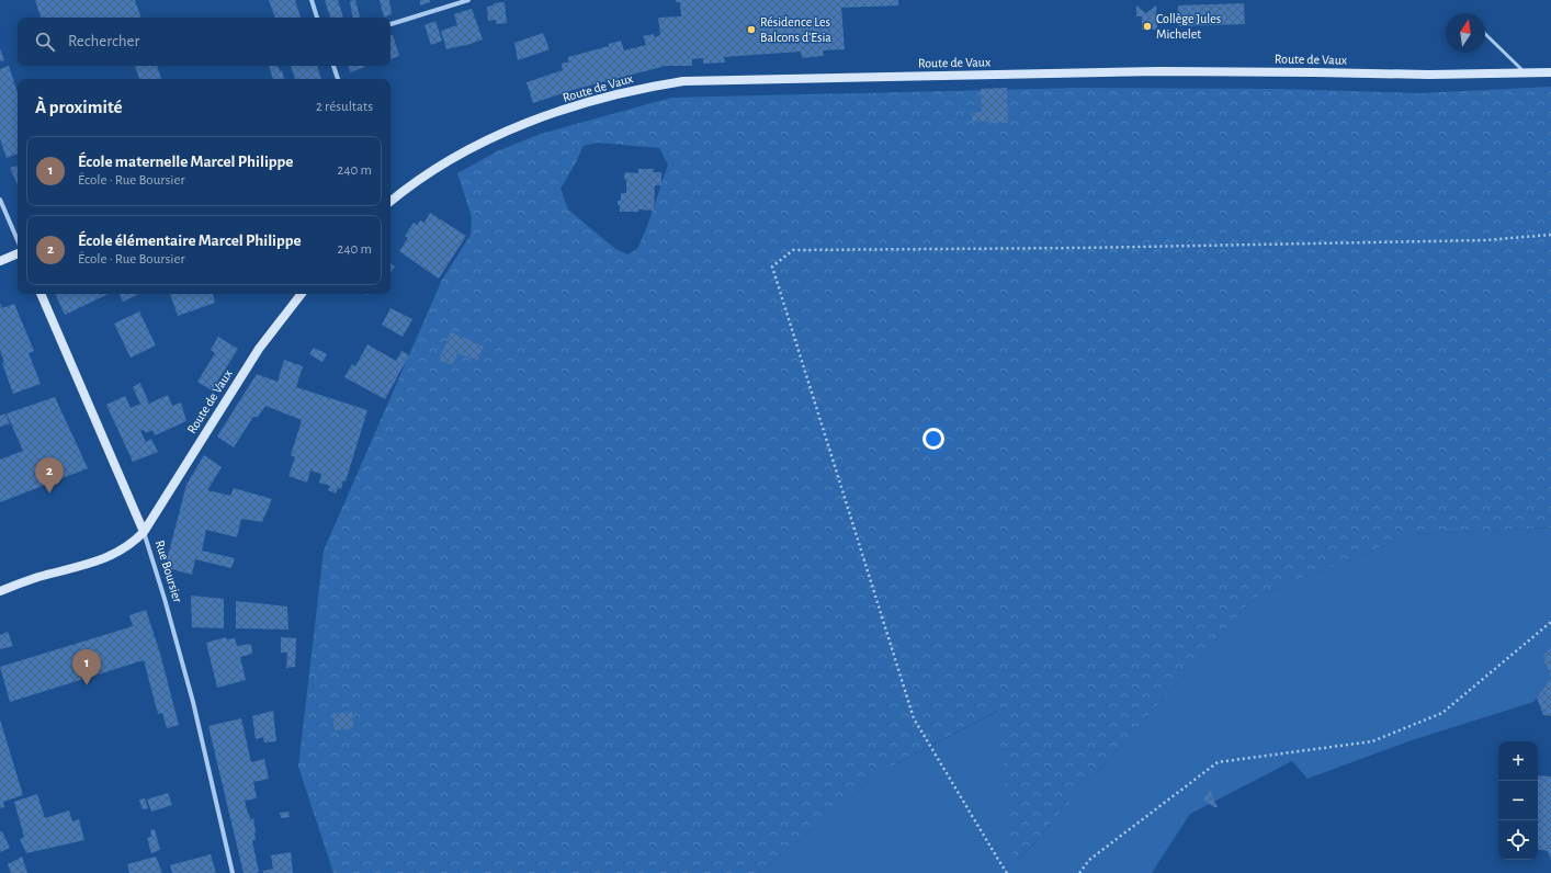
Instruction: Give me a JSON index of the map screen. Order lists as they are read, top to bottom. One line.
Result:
{"streets":{"main road":["Route de Vaux","Rue Boursier"]},"crossings":[["Route de Vaux","Rue Boursier"]],"places":["Collège Jules Michelet","Résidence Les Balcons d'Esia"],"north":"top","page":{"search":"Rechercher","heading":["À proximité","2 résultats"],"list":[{"mark":"1","name":"École maternelle Marcel Philippe","note":"École · Rue Boursier","value":"240 m"},{"mark":"2","name":"École élémentaire Marcel Philippe","note":"École · Rue Boursier","value":"240 m"}],"pins":["2","1"],"map_buttons":["+","−"]}}
